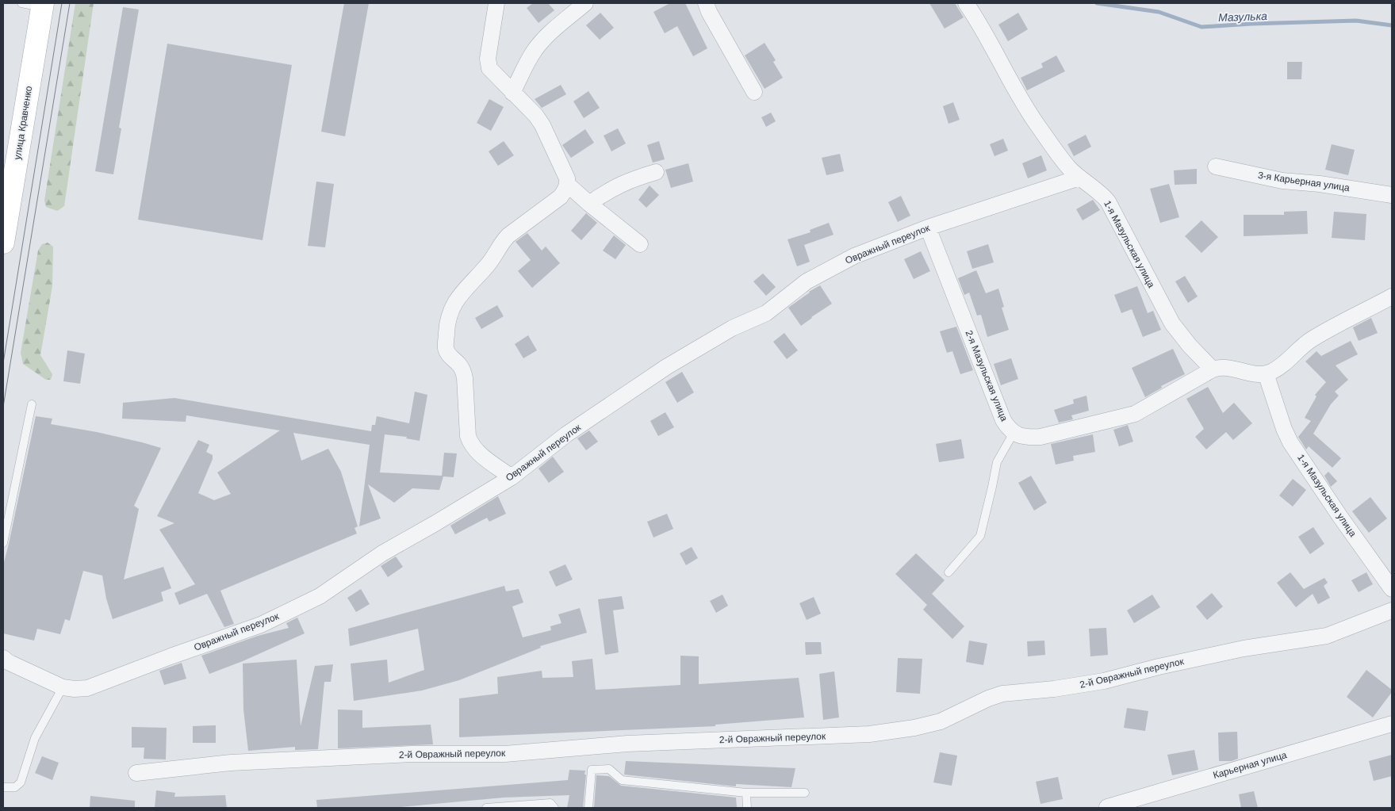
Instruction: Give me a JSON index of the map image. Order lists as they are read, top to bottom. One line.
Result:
{"streets":{"main road":["улица Кравченко"],"street":["3-я Карьерная улица","Овражный переулок","1-я Мазульская улица","2-я Мазульская улица","2-й Овражный переулок","Карьерная улица"]},"crossings":[["Овражный переулок","1-я Мазульская улица"],["Овражный переулок","2-я Мазульская улица"],["1-я Мазульская улица","2-я Мазульская улица"]],"water":["Мазулька"]}
